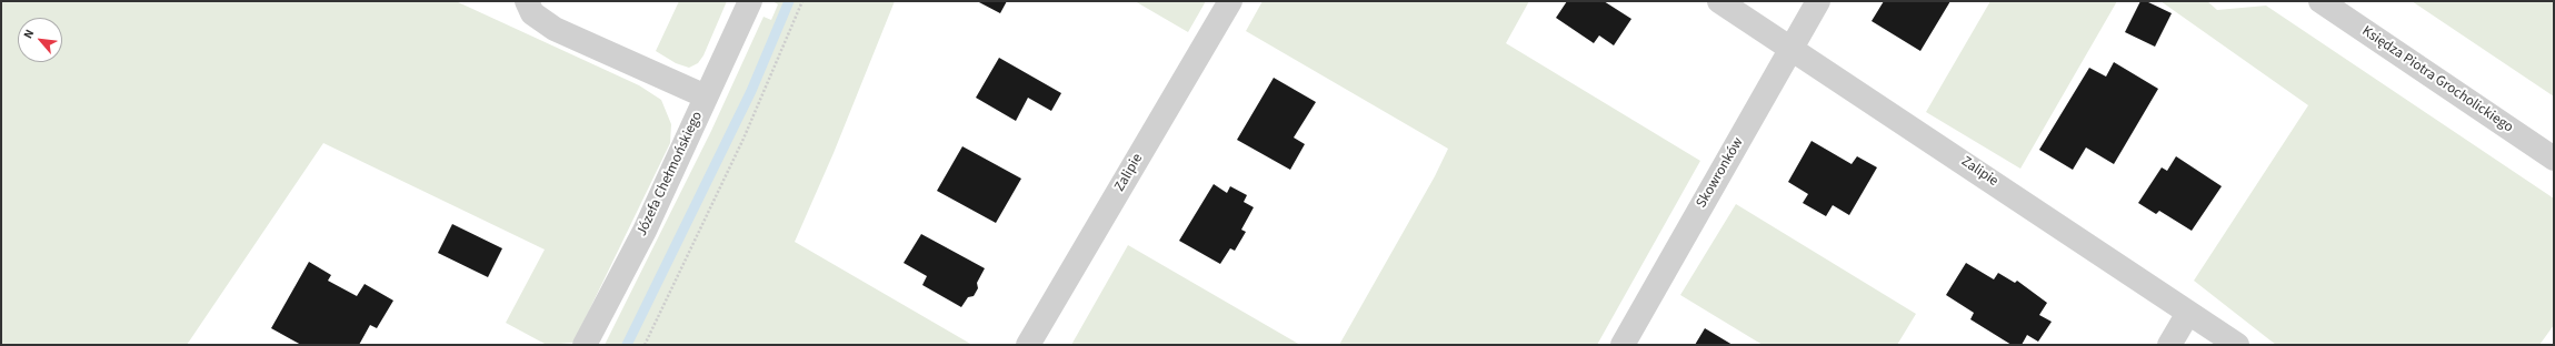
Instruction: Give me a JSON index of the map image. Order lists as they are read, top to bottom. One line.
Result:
{"streets":{"street":["Księdza Piotra Grocholickiego","Zalipie","Skowronków","Józefa Chełmońskiego"]},"crossings":[["Zalipie","Skowronków"]],"north":"top left"}
